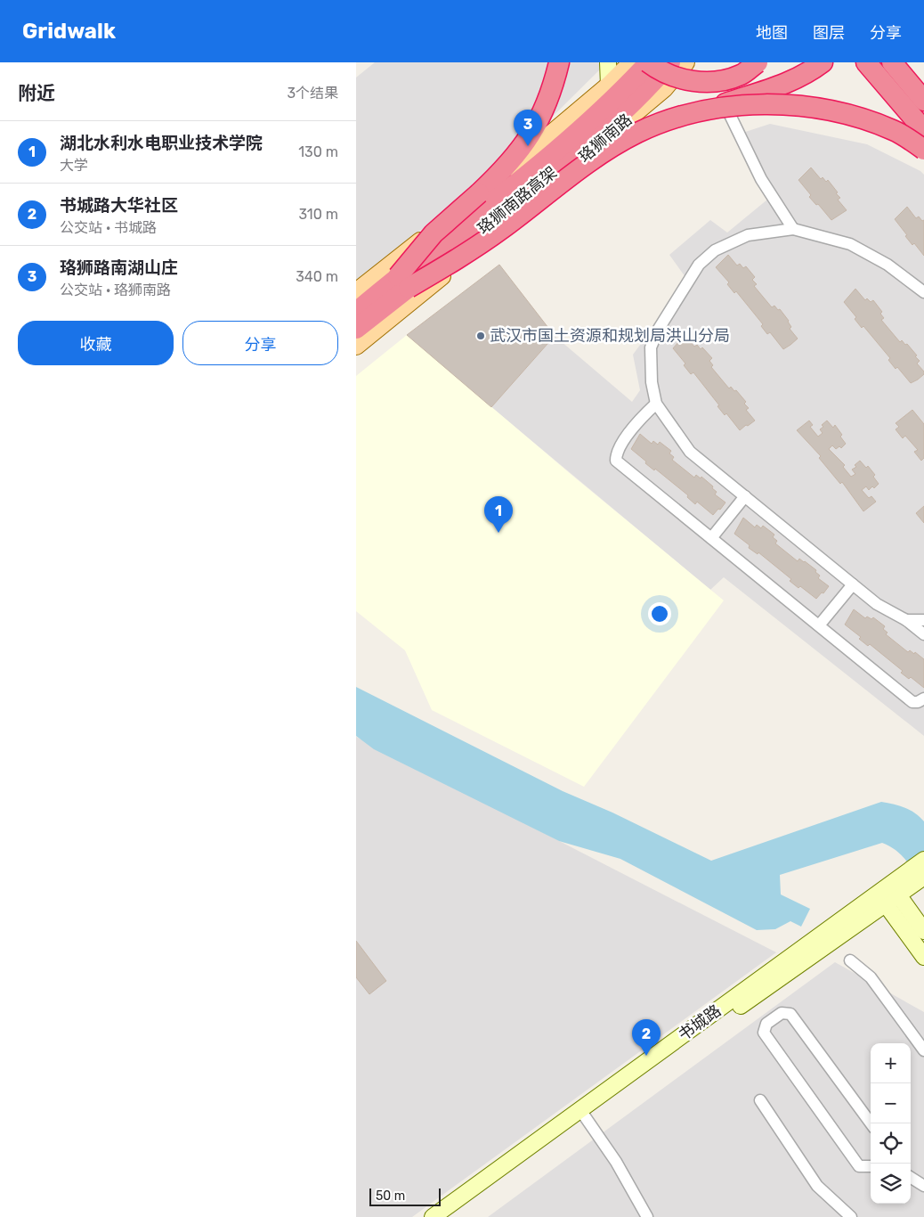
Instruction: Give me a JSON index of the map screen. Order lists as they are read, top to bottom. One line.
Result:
{"streets":{"highway":["珞狮南路高架"],"main road":["珞狮南路","书城路"]},"places":["武汉市国土资源和规划局洪山分局"],"scale_bar":"50 m","page":{"header":"Gridwalk","nav":["地图","图层","分享"],"heading":["附近","3个结果"],"pins":["3","1","2"],"list":[{"mark":"1","name":"湖北水利水电职业技术学院","note":"大学","value":"130 m"},{"mark":"2","name":"书城路大华社区","note":"公交站 · 书城路","value":"310 m"},{"mark":"3","name":"珞狮路南湖山庄","note":"公交站 · 珞狮南路","value":"340 m"}],"buttons":["收藏","分享"],"map_buttons":["+","−"],"scale":"50 m"}}
